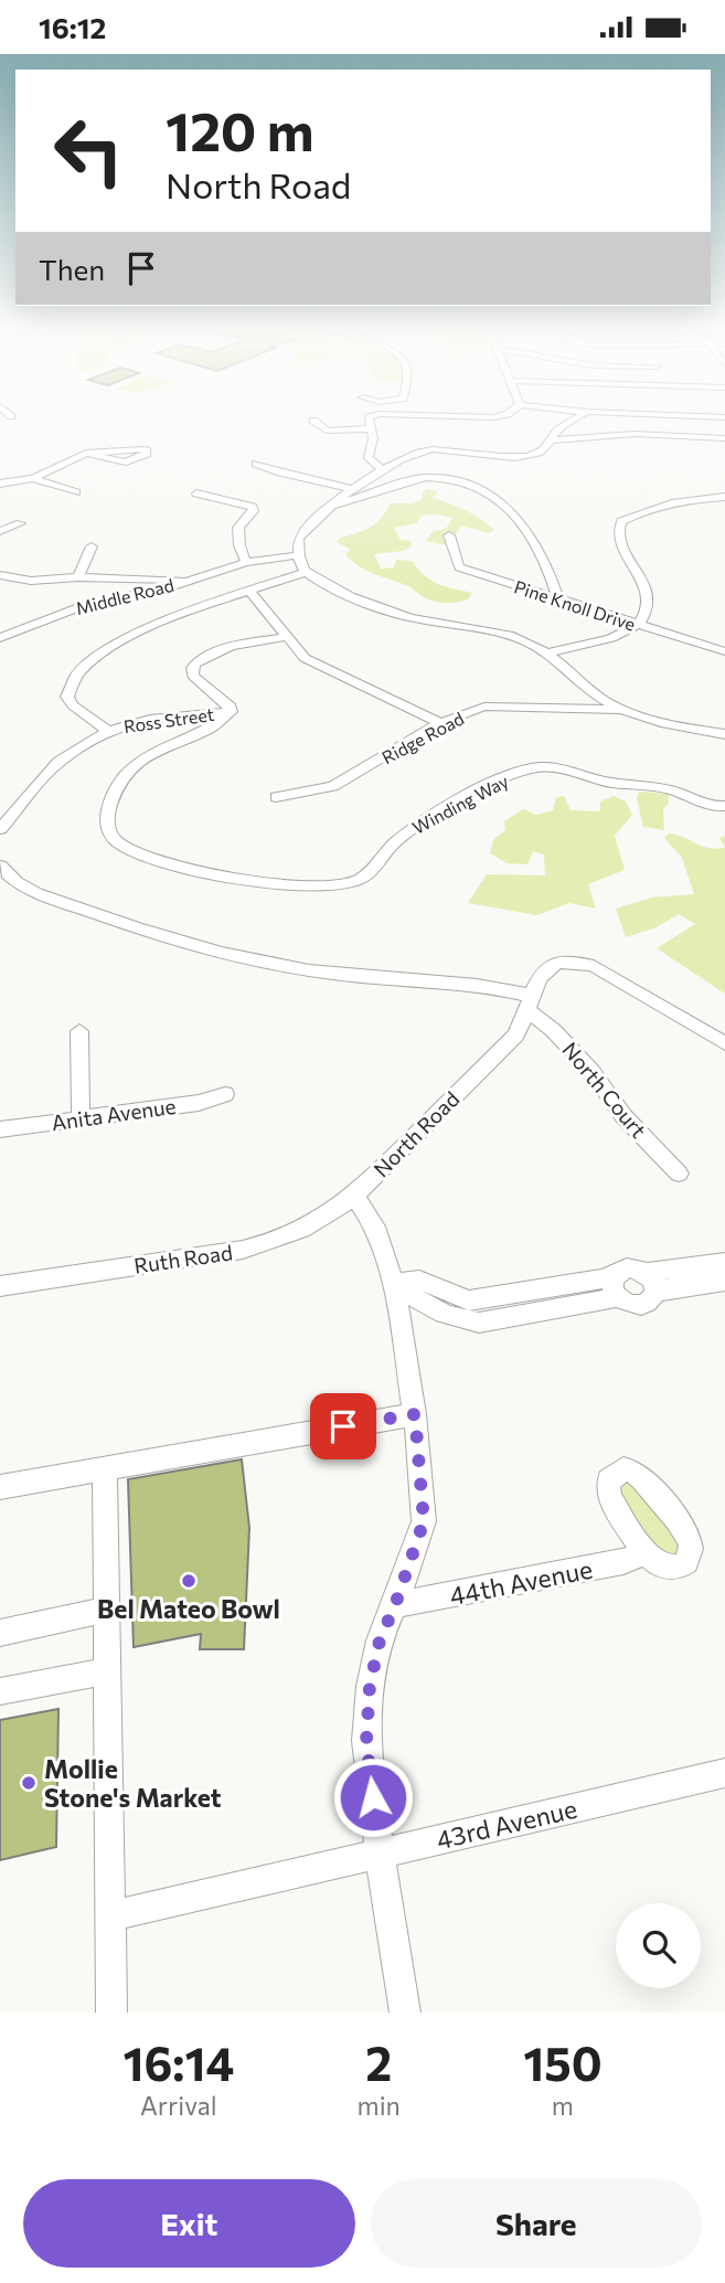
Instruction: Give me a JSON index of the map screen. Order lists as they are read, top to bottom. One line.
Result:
{"streets":{"street":["Middle Road","Pine Knoll Drive","Ross Street","Ridge Road","Winding Way","North Court","Anita Avenue","North Road","Ruth Road","44th Avenue","43rd Avenue"]},"crossings":[["Ross Street","Winding Way"],["North Court","North Road"],["North Road","Ruth Road"]],"places":["Bel Mateo Bowl","Mollie Stone's Market"],"page":{"status":"16:12","turn":["120 m","North Road"],"then":"Then","eta":["16:14","Arrival","2","min","150","m"],"buttons":["Exit","Share"]}}
